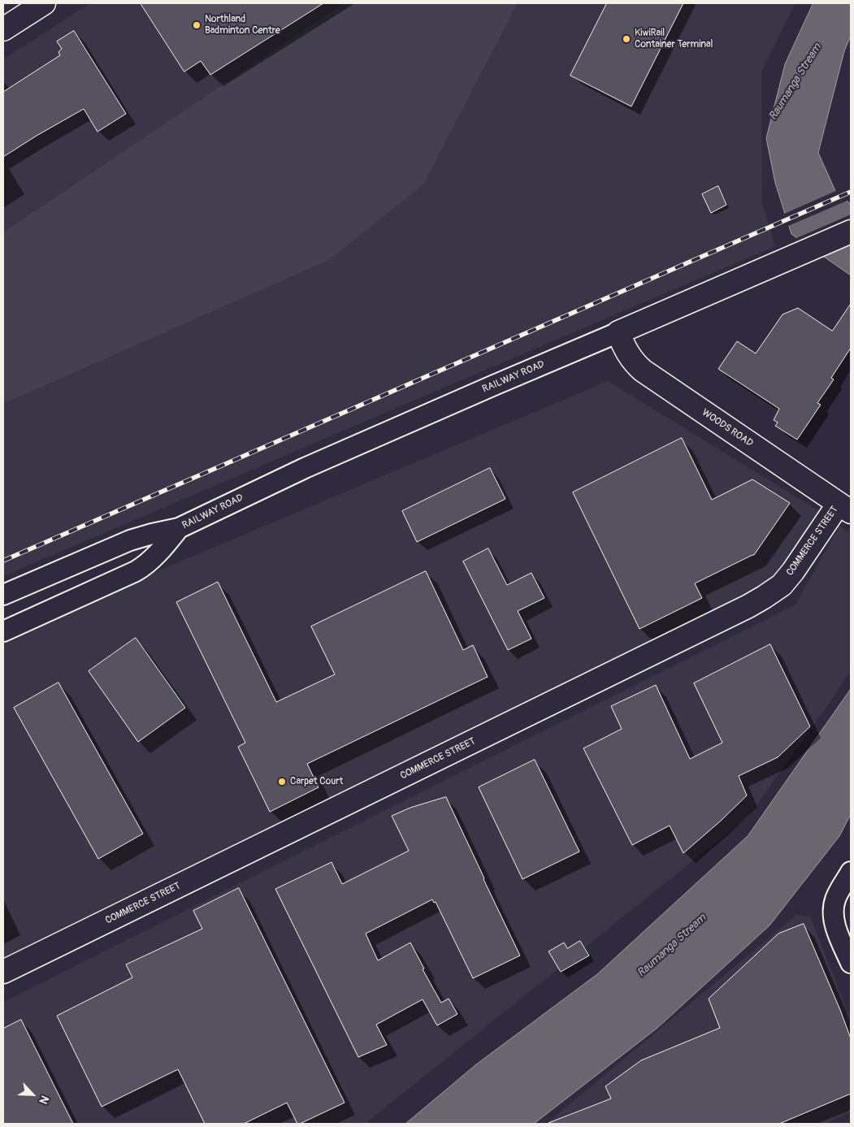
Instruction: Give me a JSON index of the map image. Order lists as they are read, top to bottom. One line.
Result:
{"streets":{"street":["RAILWAY ROAD","WOODS ROAD","COMMERCE STREET"]},"crossings":[["RAILWAY ROAD","WOODS ROAD"],["WOODS ROAD","COMMERCE STREET"]],"water":["Raumanga Stream"],"places":["Northland Badminton Centre","KiwiRail Container Terminal","Carpet Court"],"north":"bottom right"}
